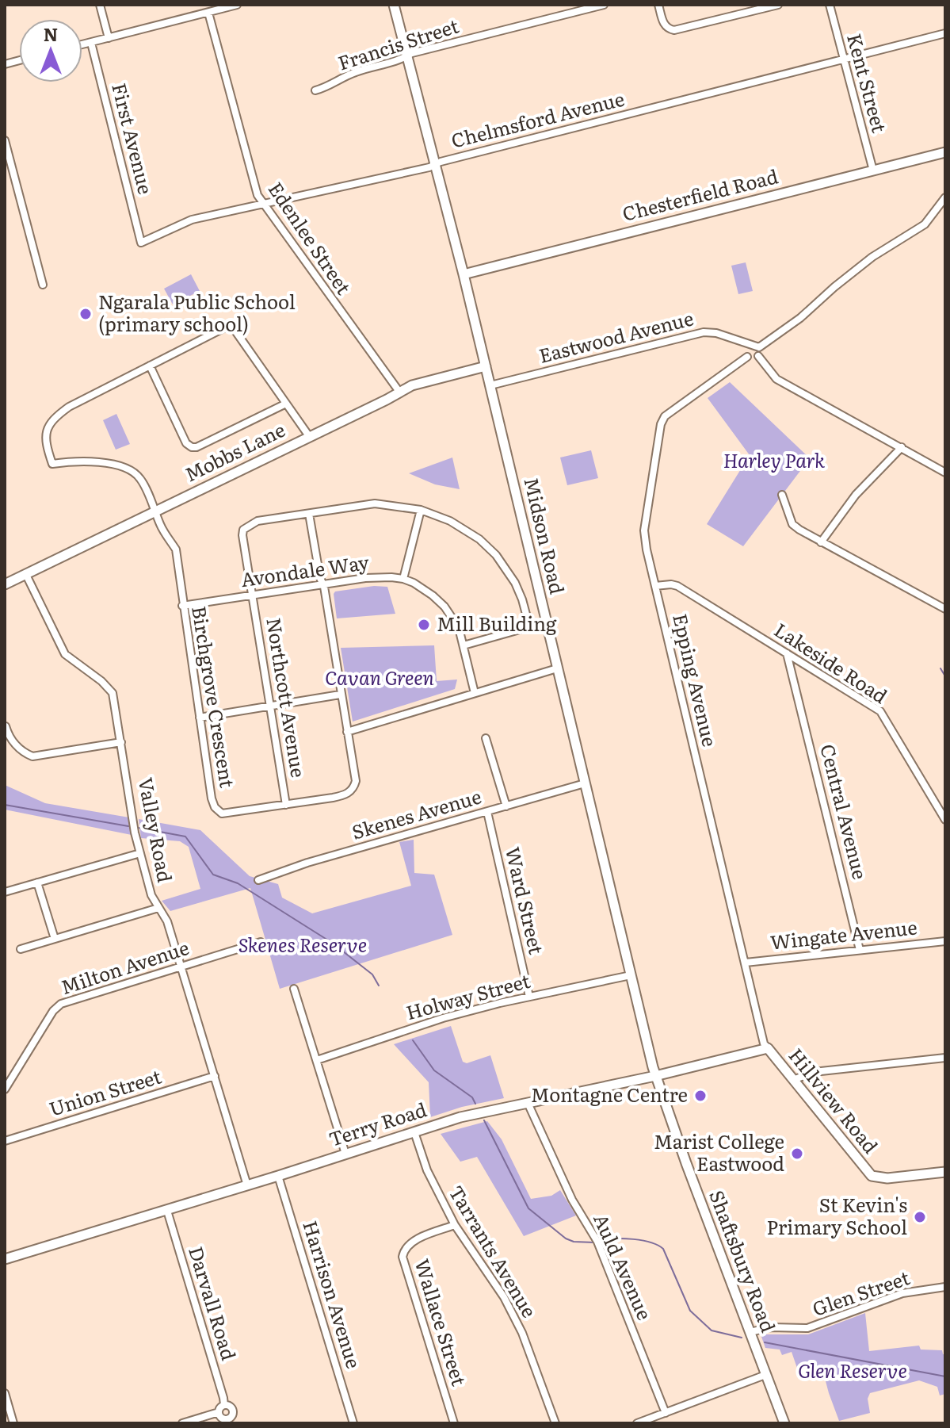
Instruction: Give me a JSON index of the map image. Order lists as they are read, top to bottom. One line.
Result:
{"streets":{"street":["Francis Street","Kent Street","Chelmsford Avenue","First Avenue","Chesterfield Road","Edenlee Street","Eastwood Avenue","Mobbs Lane","Midson Road","Avondale Way","Lakeside Road","Epping Avenue","Birchgrove Crescent","Northcott Avenue","Central Avenue","Skenes Avenue","Valley Road","Ward Street","Wingate Avenue","Milton Avenue","Holway Street","Union Street","Hillview Road","Terry Road","Tarrants Avenue","Shaftsbury Road","Auld Avenue","Glen Street","Harrison Avenue","Darvall Road","Wallace Street"]},"crossings":[["Francis Street","Midson Road"],["Kent Street","Chelmsford Avenue"],["Kent Street","Chesterfield Road"],["Chelmsford Avenue","First Avenue"],["Chelmsford Avenue","Edenlee Street"],["Chelmsford Avenue","Midson Road"],["Chesterfield Road","Midson Road"],["Edenlee Street","Mobbs Lane"],["Eastwood Avenue","Midson Road"],["Eastwood Avenue","Epping Avenue"],["Mobbs Lane","Midson Road"],["Mobbs Lane","Birchgrove Crescent"],["Mobbs Lane","Valley Road"],["Midson Road","Skenes Avenue"],["Midson Road","Holway Street"],["Midson Road","Terry Road"],["Midson Road","Shaftsbury Road"],["Avondale Way","Birchgrove Crescent"],["Avondale Way","Northcott Avenue"],["Lakeside Road","Epping Avenue"],["Lakeside Road","Central Avenue"],["Epping Avenue","Wingate Avenue"],["Epping Avenue","Hillview Road"],["Epping Avenue","Terry Road"],["Birchgrove Crescent","Northcott Avenue"],["Central Avenue","Wingate Avenue"],["Skenes Avenue","Ward Street"],["Valley Road","Milton Avenue"],["Valley Road","Union Street"],["Valley Road","Terry Road"],["Ward Street","Holway Street"],["Hillview Road","Terry Road"],["Terry Road","Tarrants Avenue"],["Terry Road","Shaftsbury Road"],["Terry Road","Auld Avenue"],["Terry Road","Harrison Avenue"],["Terry Road","Darvall Road"],["Tarrants Avenue","Wallace Street"],["Shaftsbury Road","Glen Street"]],"parks":["Harley Park","Cavan Green","Skenes Reserve","Glen Reserve"],"places":["Ngarala Public School (primary school)","Mill Building","Montagne Centre","Marist College Eastwood","St Kevin's Primary School"],"north":"top"}
